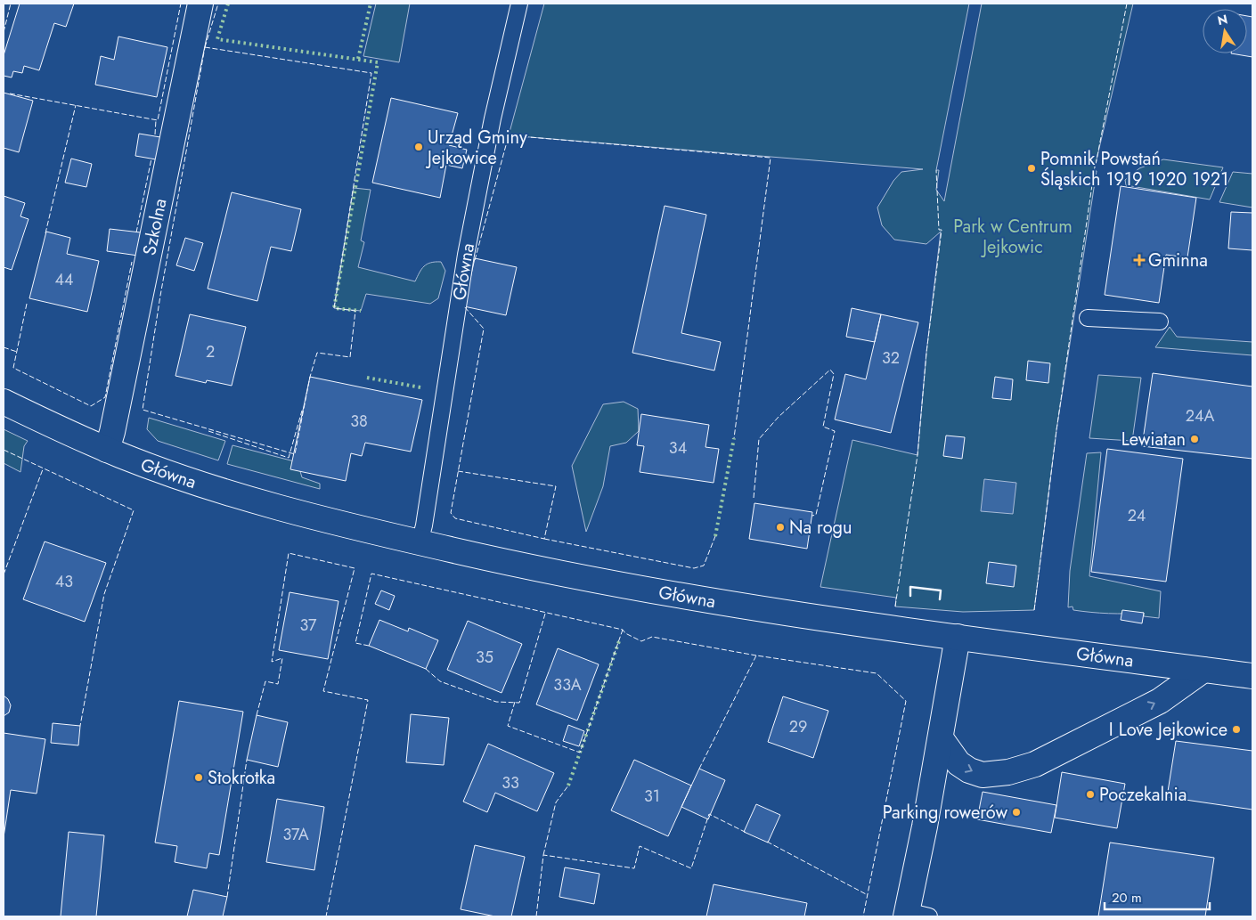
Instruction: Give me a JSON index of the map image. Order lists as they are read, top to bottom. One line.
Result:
{"streets":{"street":["Szkolna","Główna"]},"crossings":[["Szkolna","Główna"]],"parks":["Park w Centrum Jejkowic"],"places":{"other":["Urząd Gminy Jejkowice","Pomnik Powstań Śląskich 1919 1920 1921","Lewiatan","Na rogu","I Love Jejkowice","Stokrotka","Poczekalnia","Parking rowerów"],"health":["Gminna"]},"house_numbers":["44","2","32","24A","38","34","24","43","37","35","33A","29","33","31","37A"],"scale_bar":"20 m","north":"top"}
